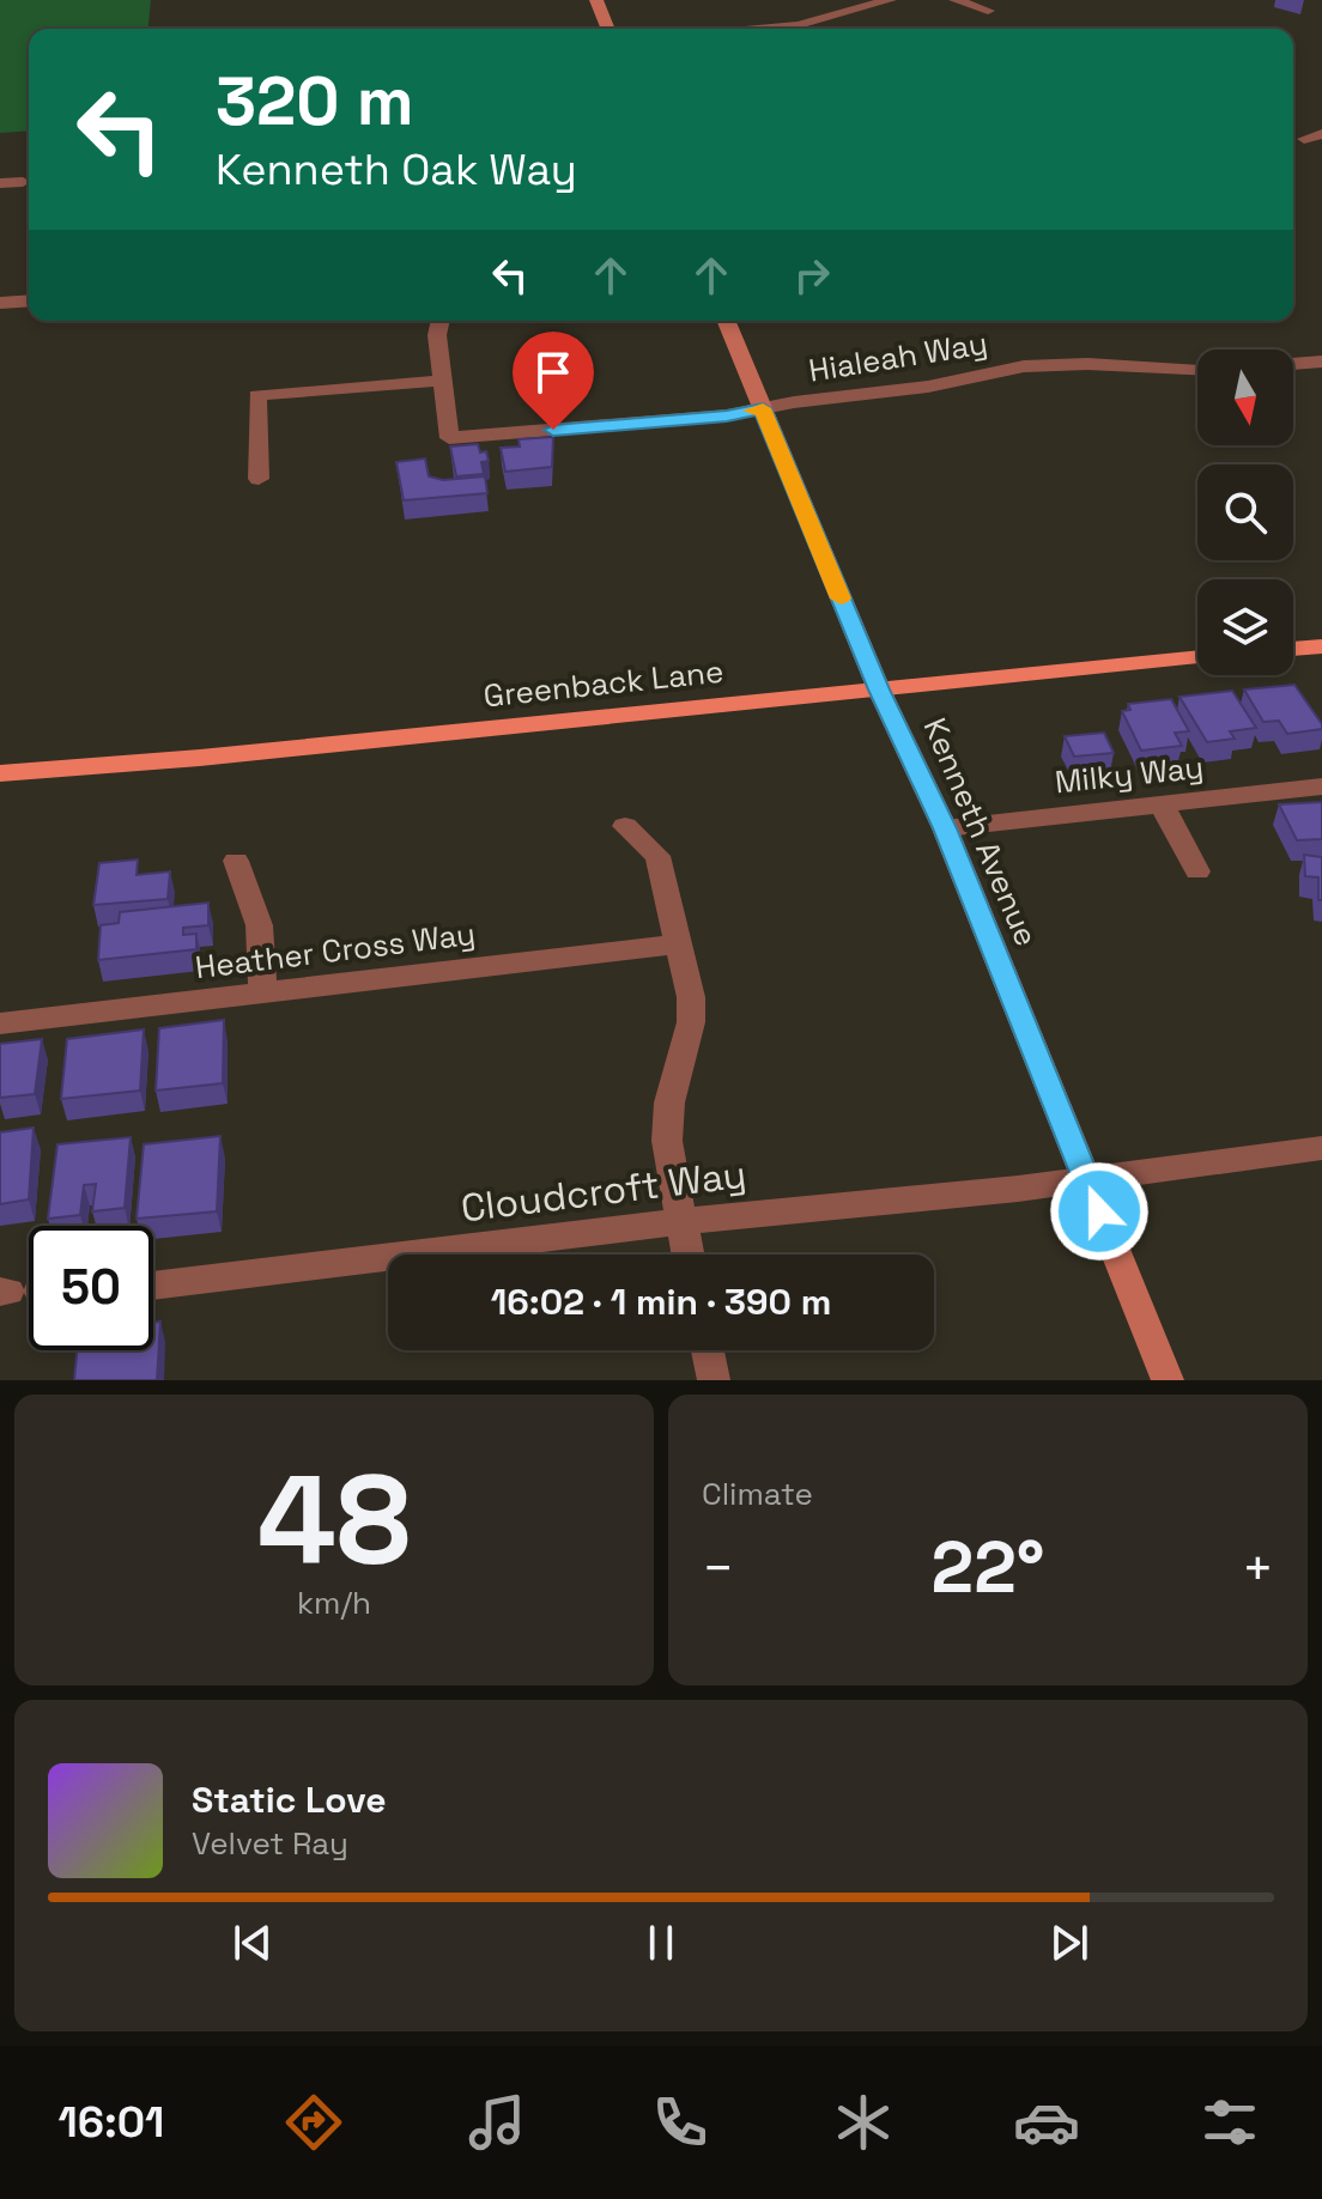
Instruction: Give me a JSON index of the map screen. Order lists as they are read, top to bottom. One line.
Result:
{"streets":{"main road":["Greenback Lane","Kenneth Avenue"],"street":["Hialeah Way","Milky Way","Heather Cross Way","Cloudcroft Way"]},"crossings":[["Hialeah Way","Kenneth Avenue"],["Greenback Lane","Kenneth Avenue"],["Milky Way","Kenneth Avenue"],["Kenneth Avenue","Cloudcroft Way"]],"north":"bottom","page":{"turn":["320 m","Kenneth Oak Way"],"limit":"50","trip":"16:02 · 1 min · 390 m","tile":[["48","km/h"],"Climate"],"heat":["−","22°","+"],"song":["Static Love","Velvet Ray"],"tabs":"16:01"}}
